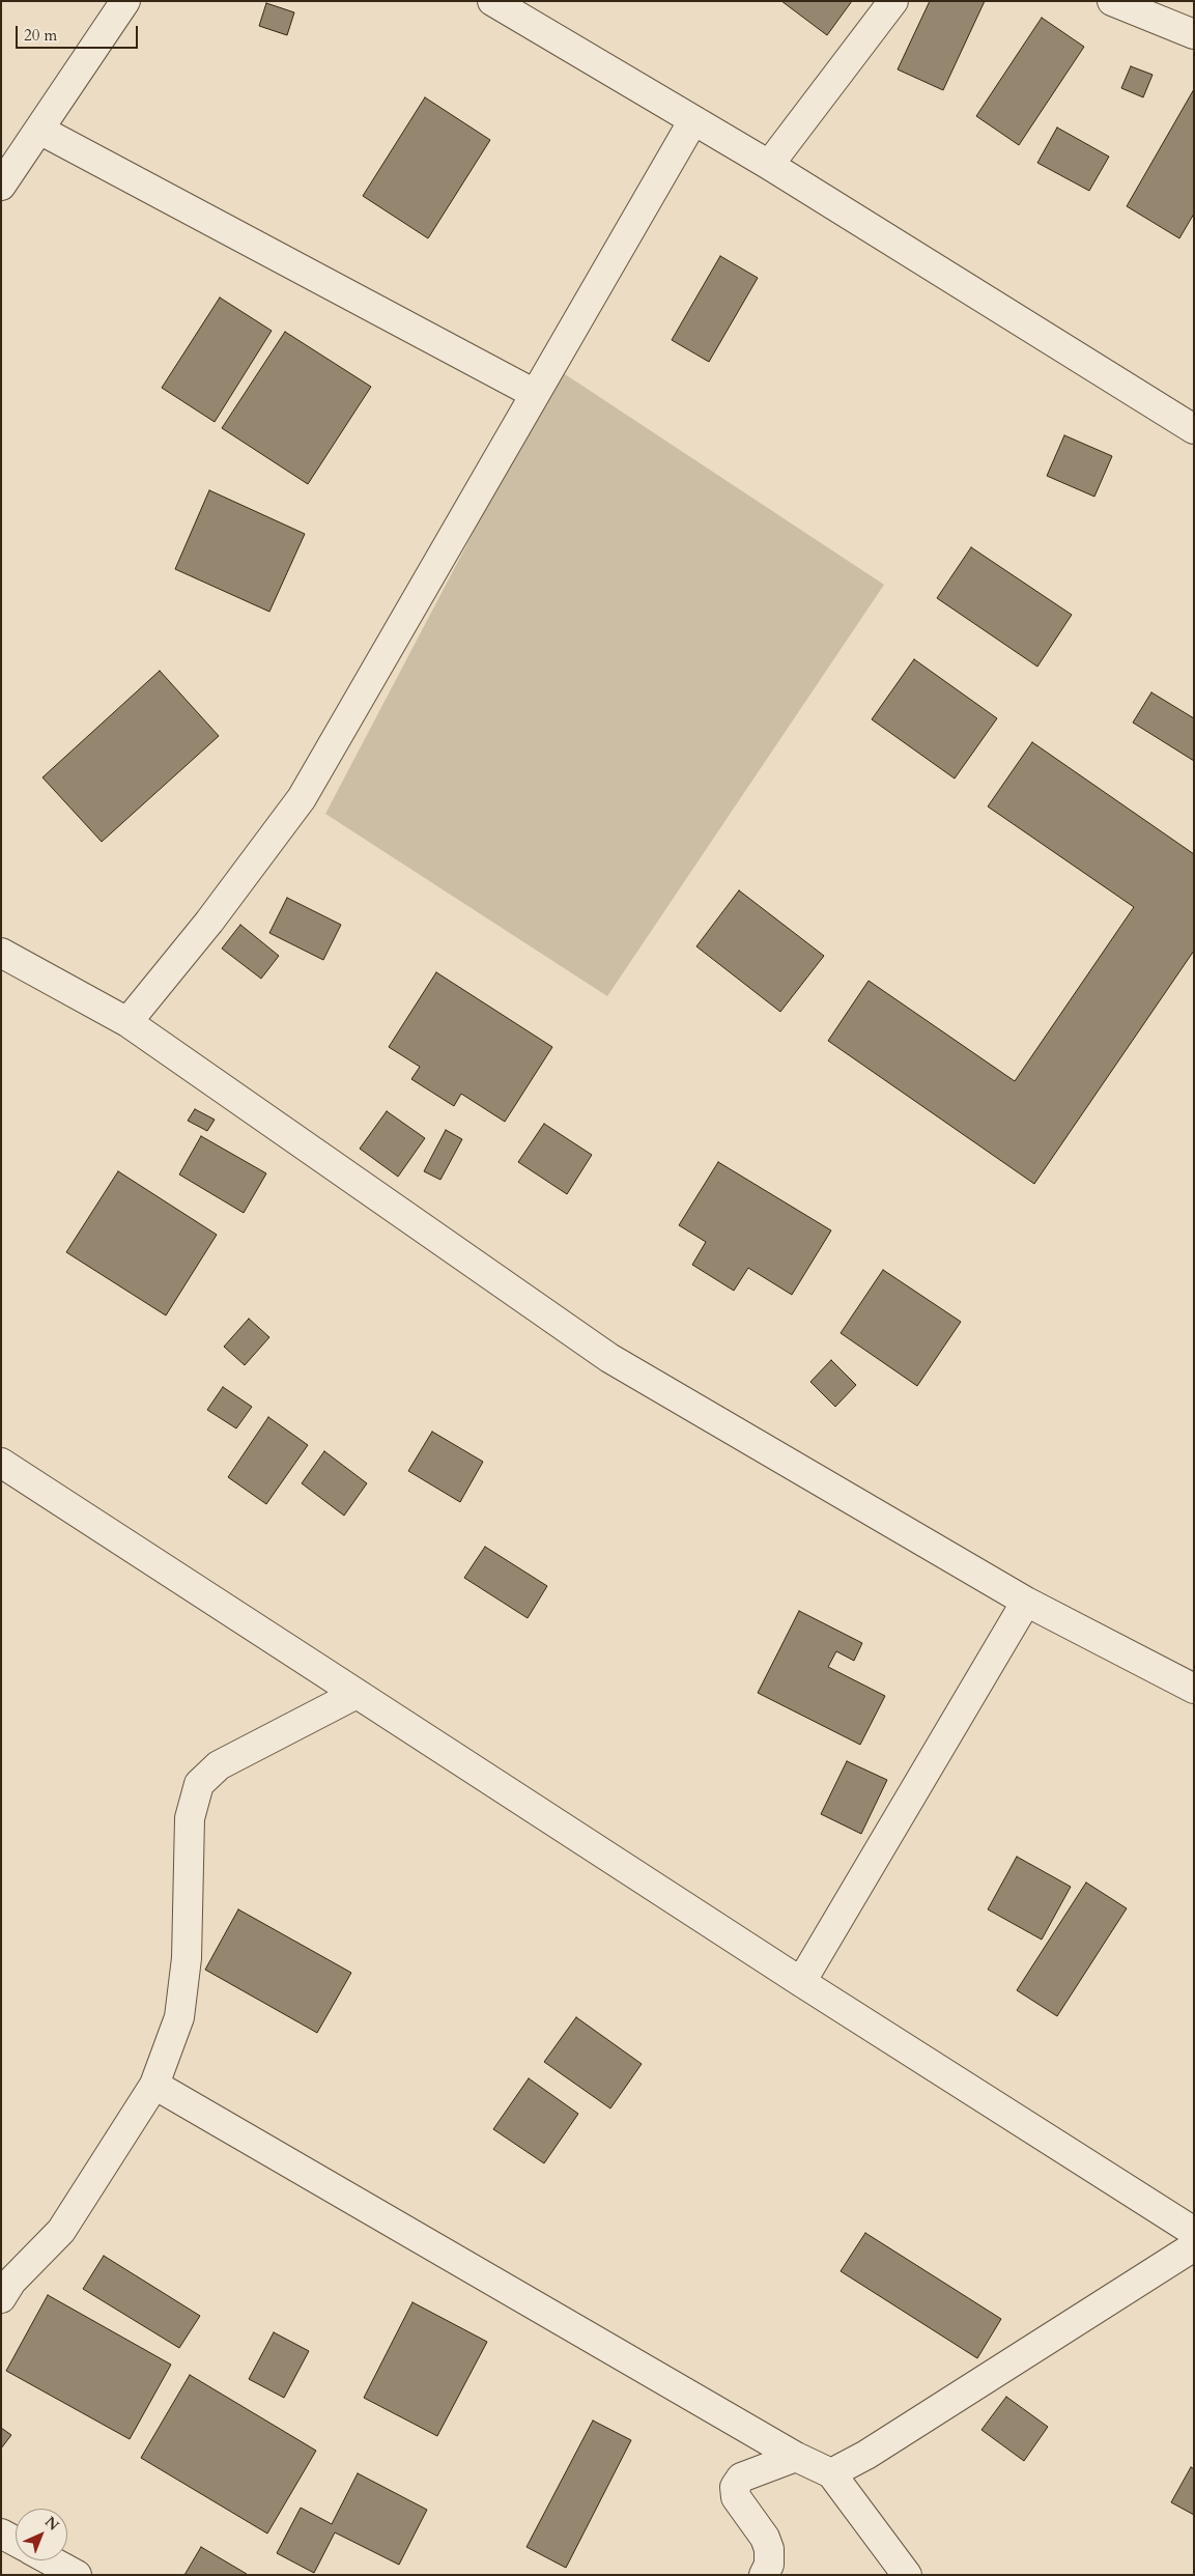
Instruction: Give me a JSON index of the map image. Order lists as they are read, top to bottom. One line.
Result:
{"scale_bar":"20 m","north":"top right"}
